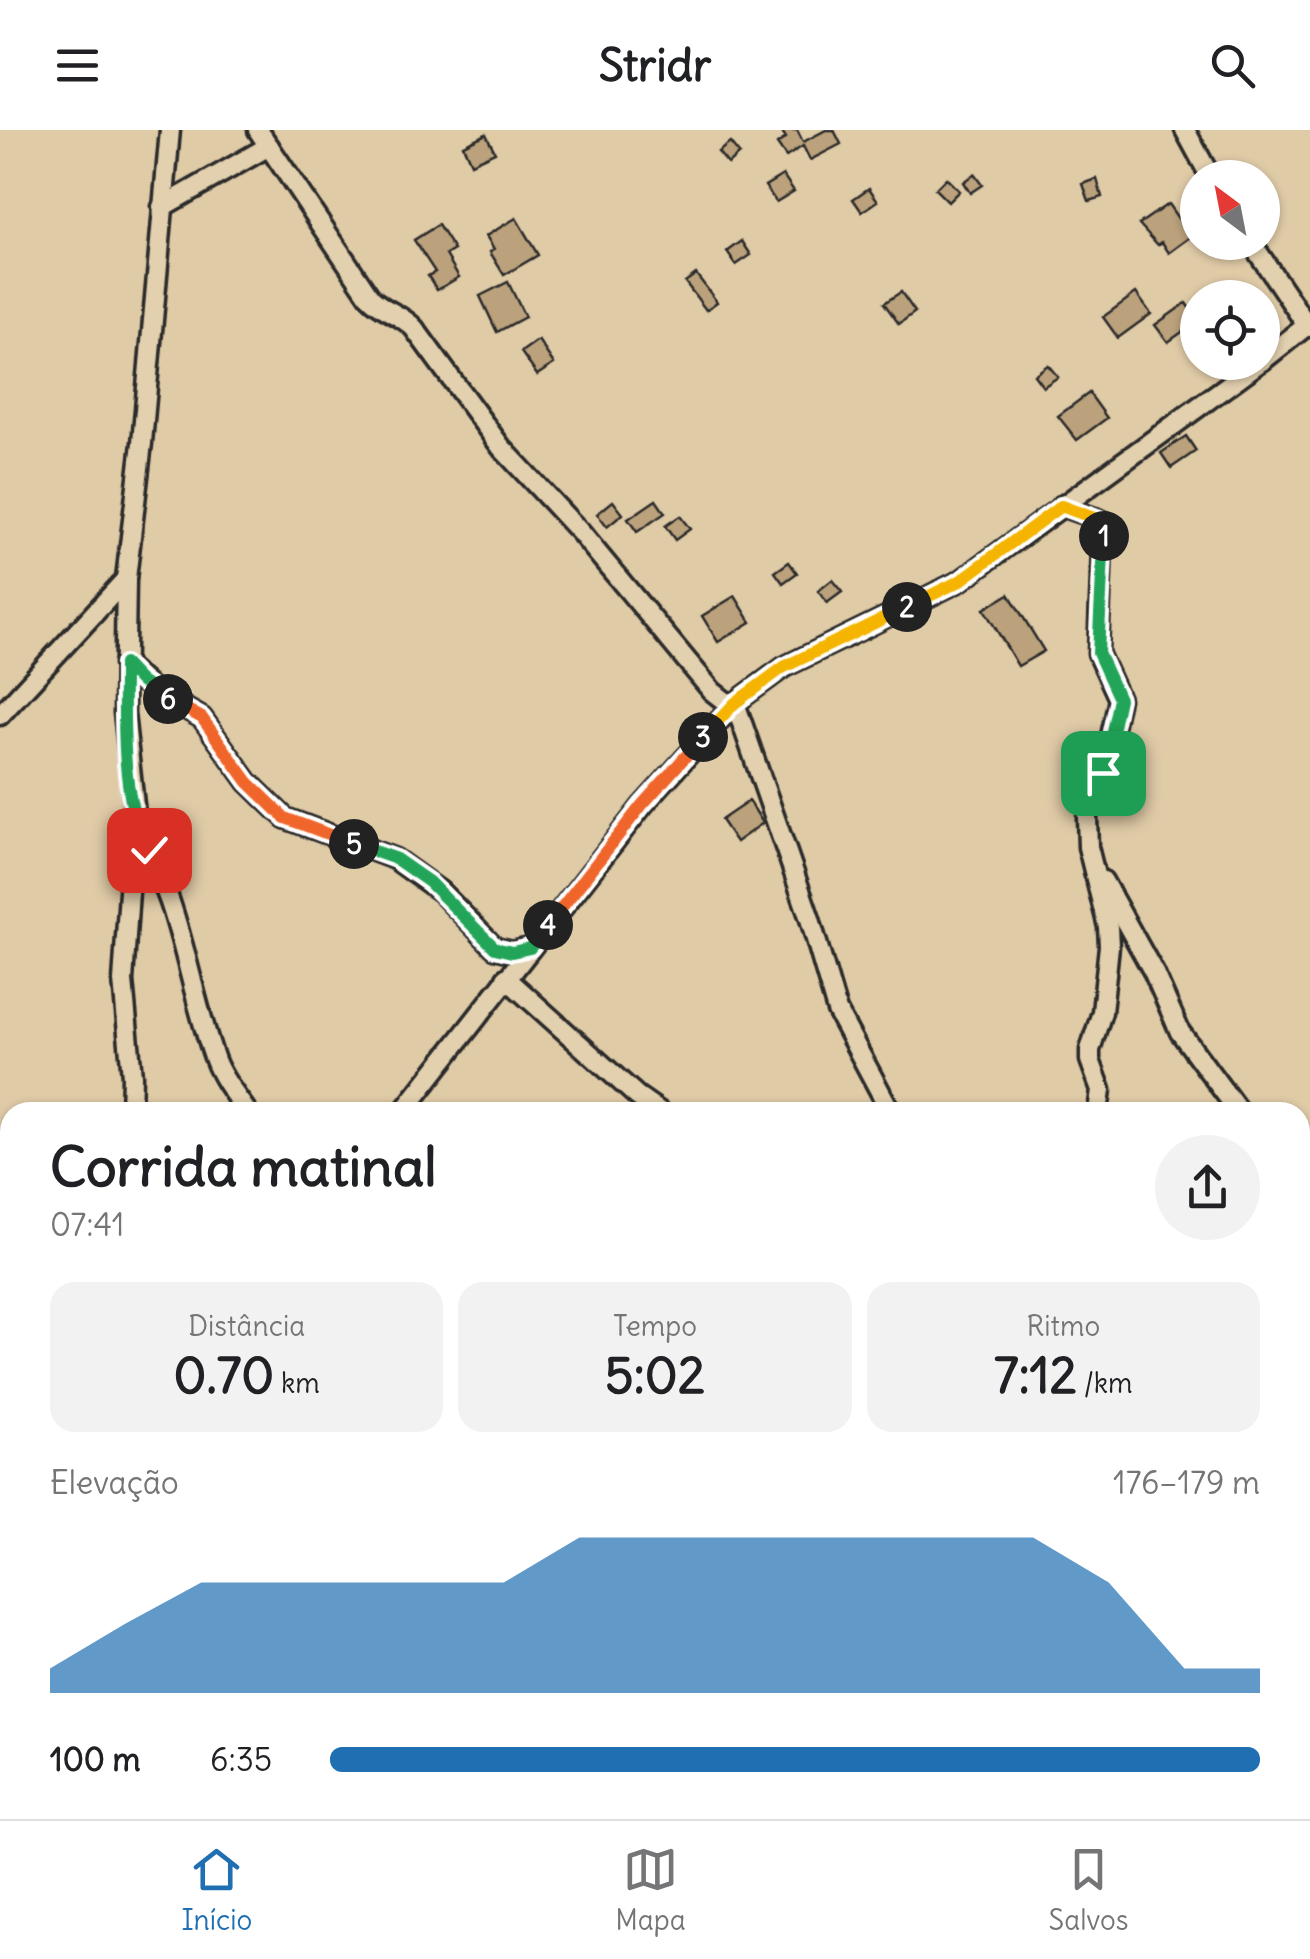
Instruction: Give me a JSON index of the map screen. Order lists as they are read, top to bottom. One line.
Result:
{"north":"top left","page":{"header":"Stridr","pins":["1","2","6","3","5","4"],"heading":["Corrida matinal","07:41"],"stats":[["Distância","0.70 km"],["Tempo","5:02"],["Ritmo","7:12 /km"]],"chart":["Elevação","176–179 m"],"list":[{"name":"100 m","note":"6:35"}],"tabs":["Início","Mapa","Salvos"]}}
